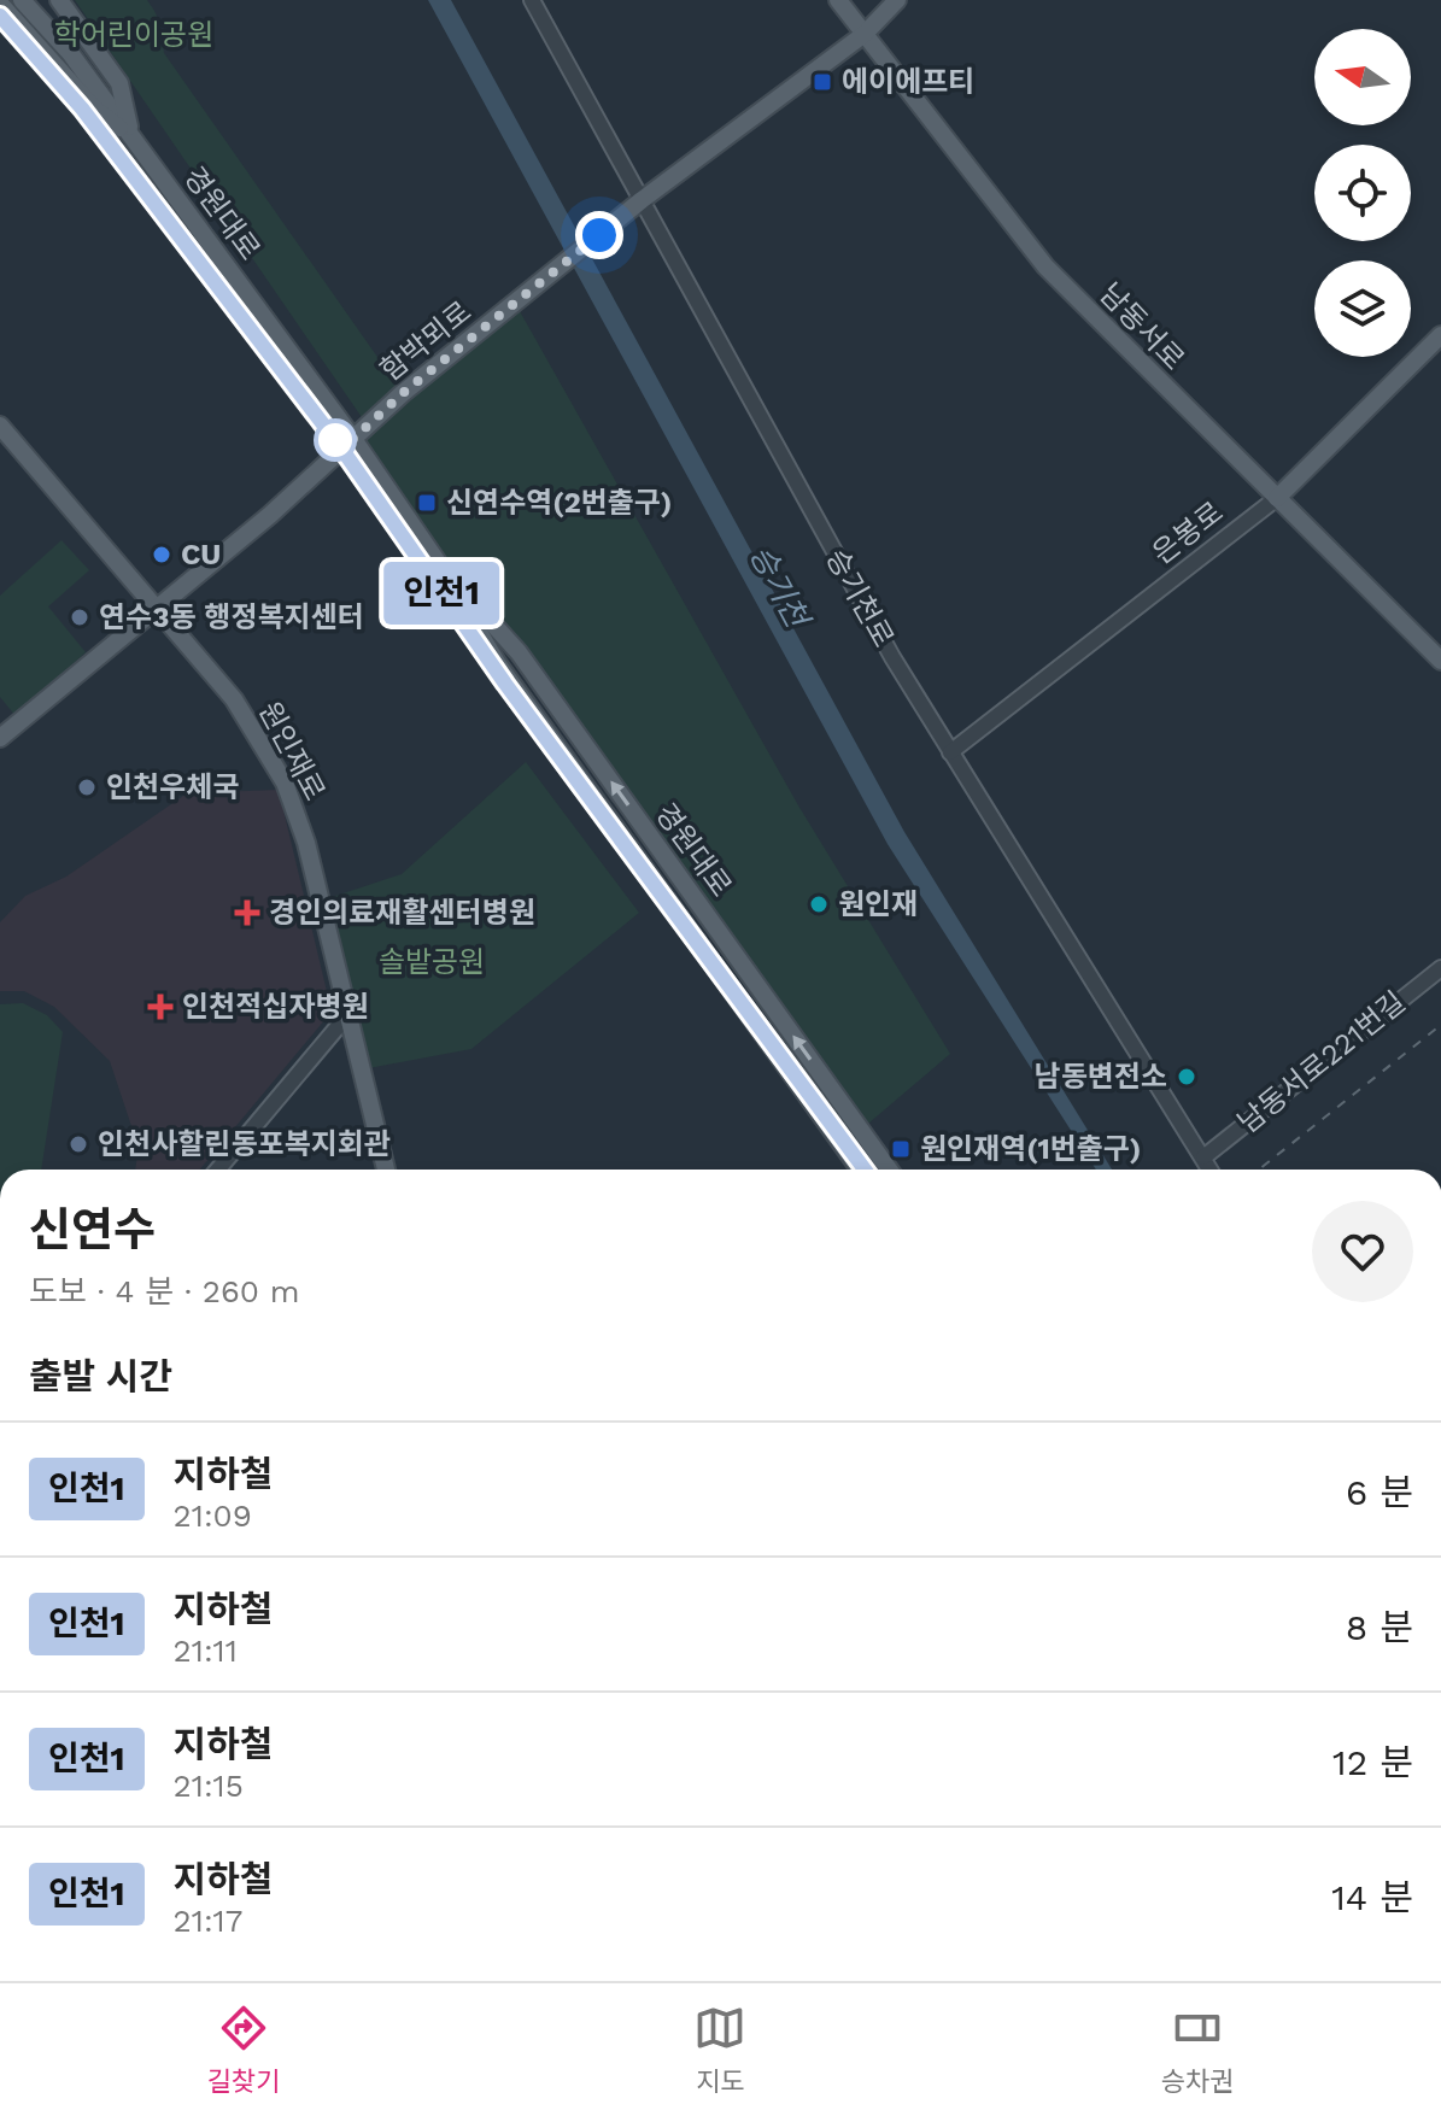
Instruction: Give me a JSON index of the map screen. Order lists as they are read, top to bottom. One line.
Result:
{"streets":{"main road":["경원대로","남동서로","함박뫼로","은봉로","원인재로"],"street":["승기천로","남동서로221번길"]},"crossings":[["경원대로","함박뫼로"],["남동서로","함박뫼로"],["남동서로","은봉로"],["함박뫼로","승기천로"],["함박뫼로","원인재로"],["은봉로","승기천로"],["승기천로","남동서로221번길"]],"water":["승기천"],"parks":["학어린이공원","솔밭공원"],"places":{"transit":["에이에프티","신연수역(2번출구)","원인재역(1번출구)"],"other":["CU","연수3동 행정복지센터","인천우체국","원인재","남동변전소","인천사할린동포복지회관"],"health":["경인의료재활센터병원","인천적십자병원"]},"lines":["metro line 인천1"],"north":"left","page":{"on_map":"인천1","heading":[["신연수","도보 · 4 분 · 260 m"],"출발 시간"],"list":[{"mark":"인천1","name":"지하철","note":"21:09","value":"6 분"},{"mark":"인천1","name":"지하철","note":"21:11","value":"8 분"},{"mark":"인천1","name":"지하철","note":"21:15","value":"12 분"},{"mark":"인천1","name":"지하철","note":"21:17","value":"14 분"}],"tabs":["길찾기","지도","승차권"]}}
